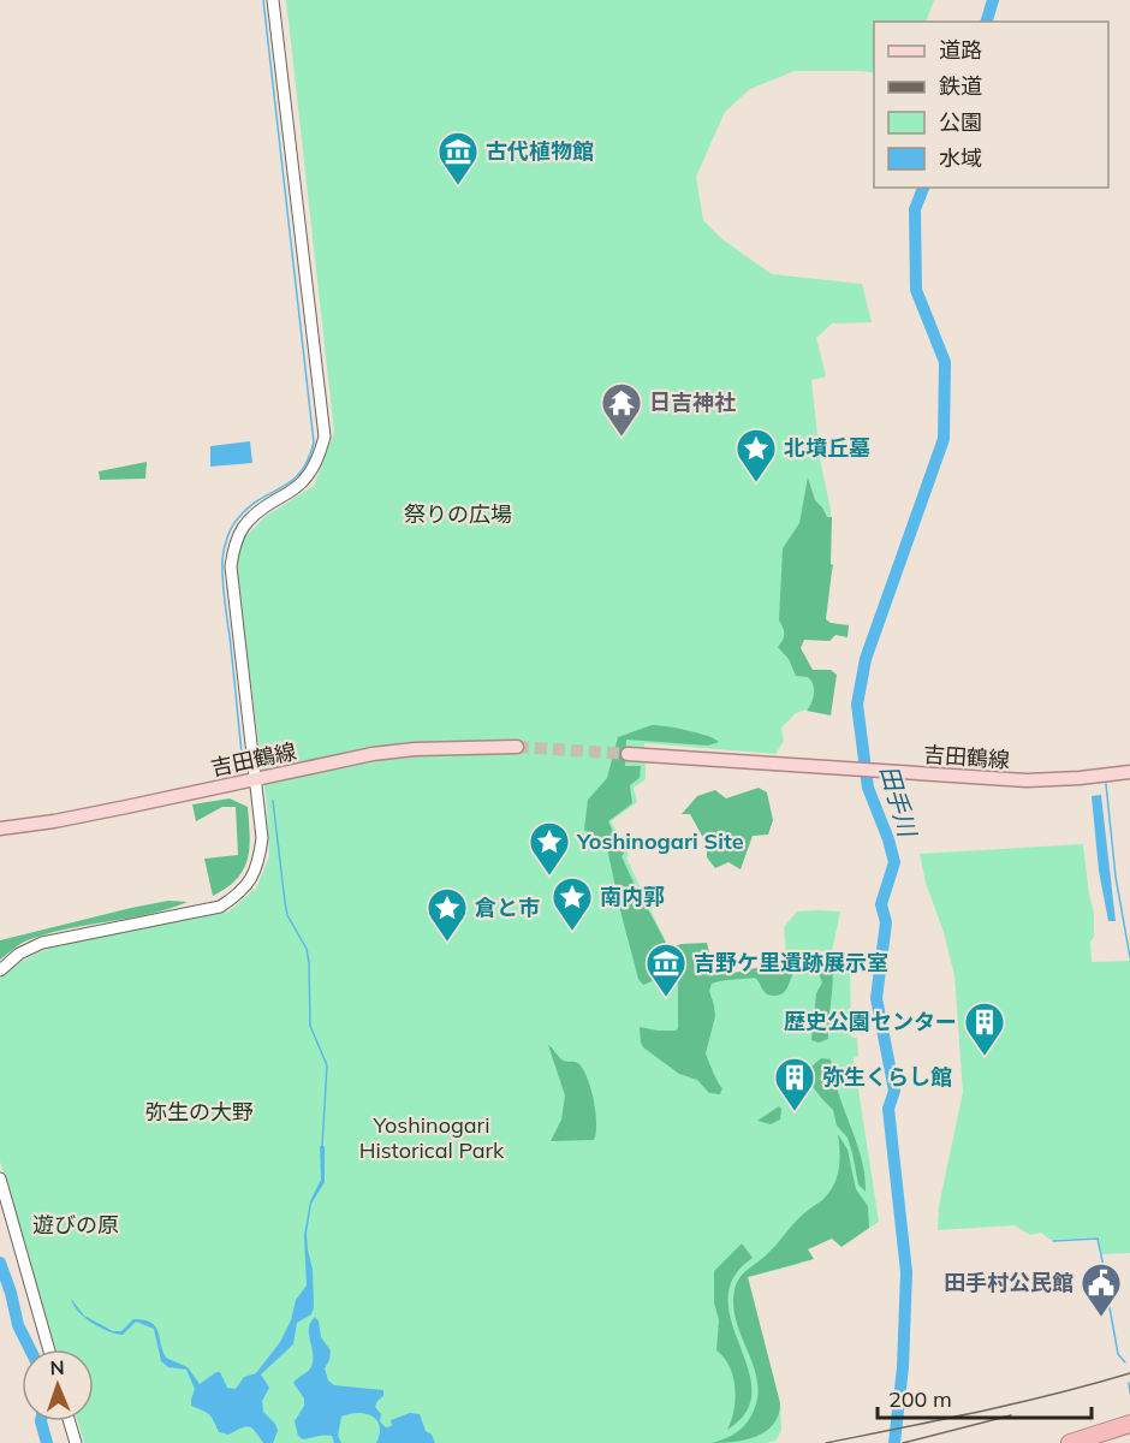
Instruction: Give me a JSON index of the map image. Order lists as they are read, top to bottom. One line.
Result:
{"streets":{"main road":["吉田鶴線"]},"water":["田手川"],"parks":["祭りの広場","弥生の大野","Yoshinogari Historical Park","遊びの原"],"places":{"museum":["古代植物館","吉野ケ里遺跡展示室"],"temple":["日吉神社"],"place":["北墳丘墓","Yoshinogari Site","南内郭","倉と市"],"building":["歴史公園センター","弥生くらし館"],"public building":["田手村公民館"]},"legend":["道路","鉄道","公園","水域"],"scale_bar":"200 m","north":"top"}
